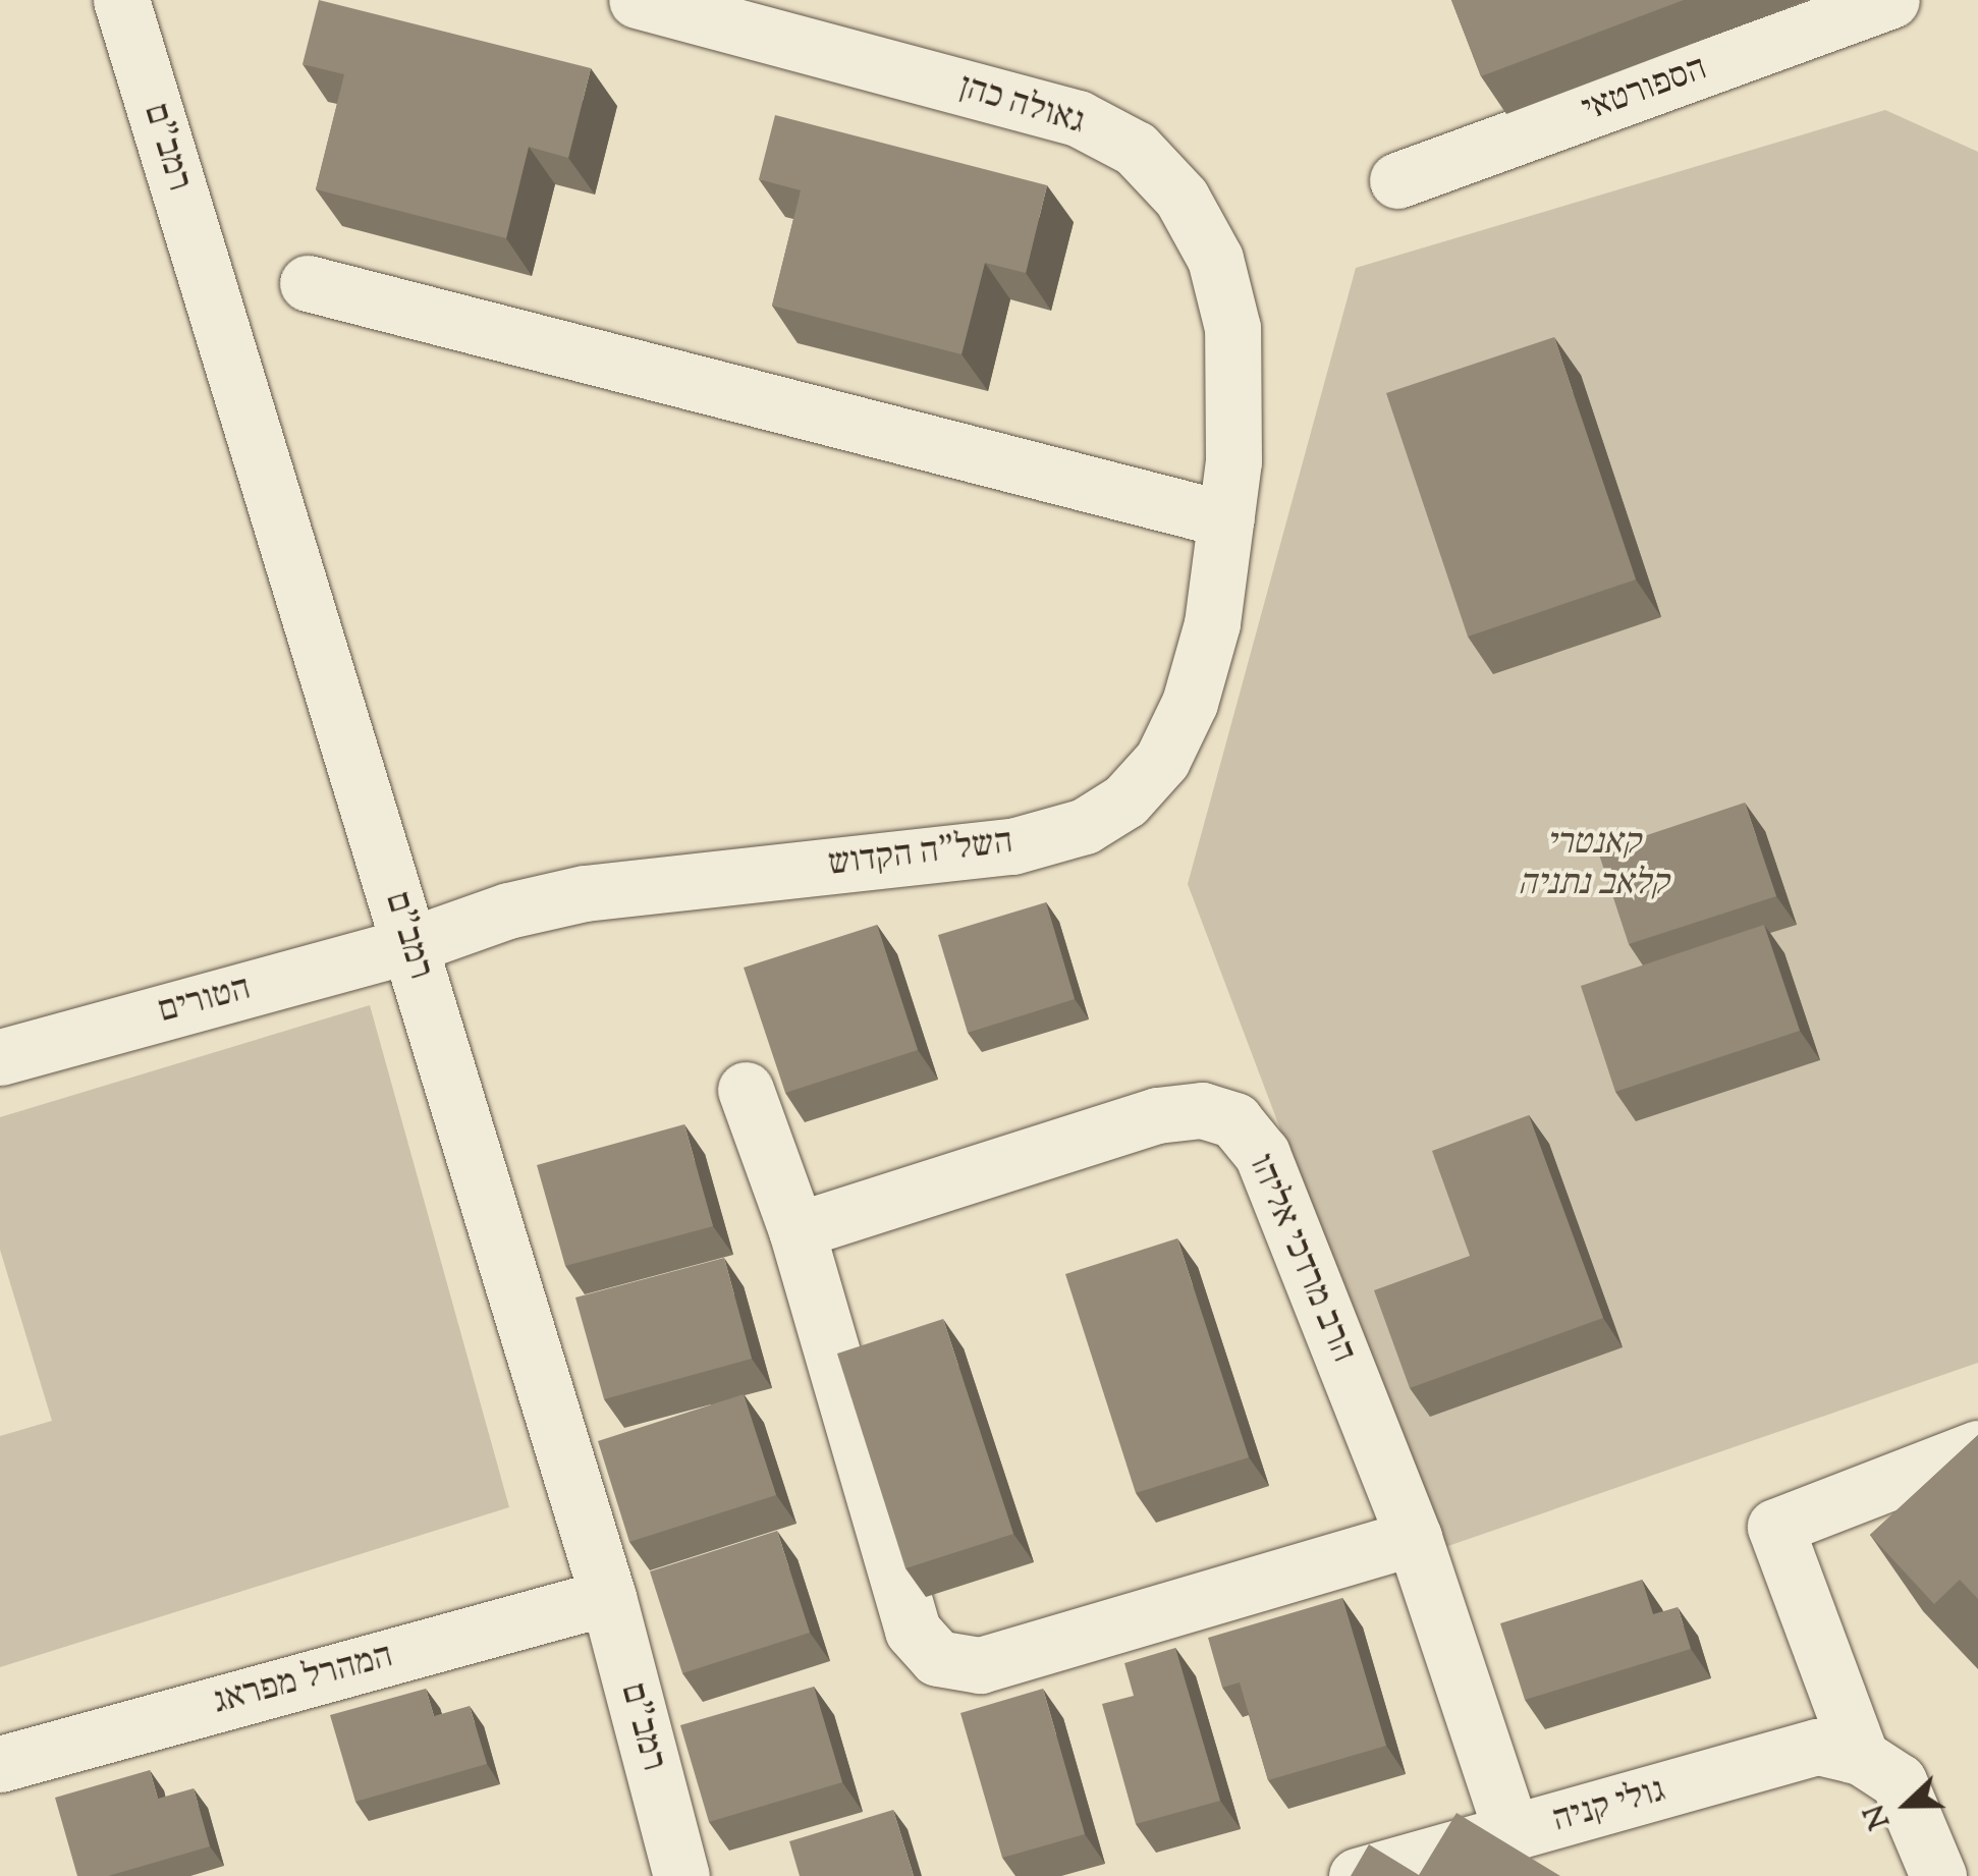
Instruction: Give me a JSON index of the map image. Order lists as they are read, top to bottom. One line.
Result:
{"streets":{"street":["הספורטאי","גאולה כהן","רמב\"ם","השל\"ה הקדוש","הטורים","הרב מרדכי אליהו","המהרל מפראג","גולי קניה"]},"crossings":[["גאולה כהן","השל\"ה הקדוש"],["רמב\"ם","השל\"ה הקדוש"],["רמב\"ם","הטורים"],["רמב\"ם","המהרל מפראג"],["השל\"ה הקדוש","הטורים"],["הרב מרדכי אליהו","גולי קניה"]],"parks":["קאנטרי קלאב נתניה"],"north":"left"}
